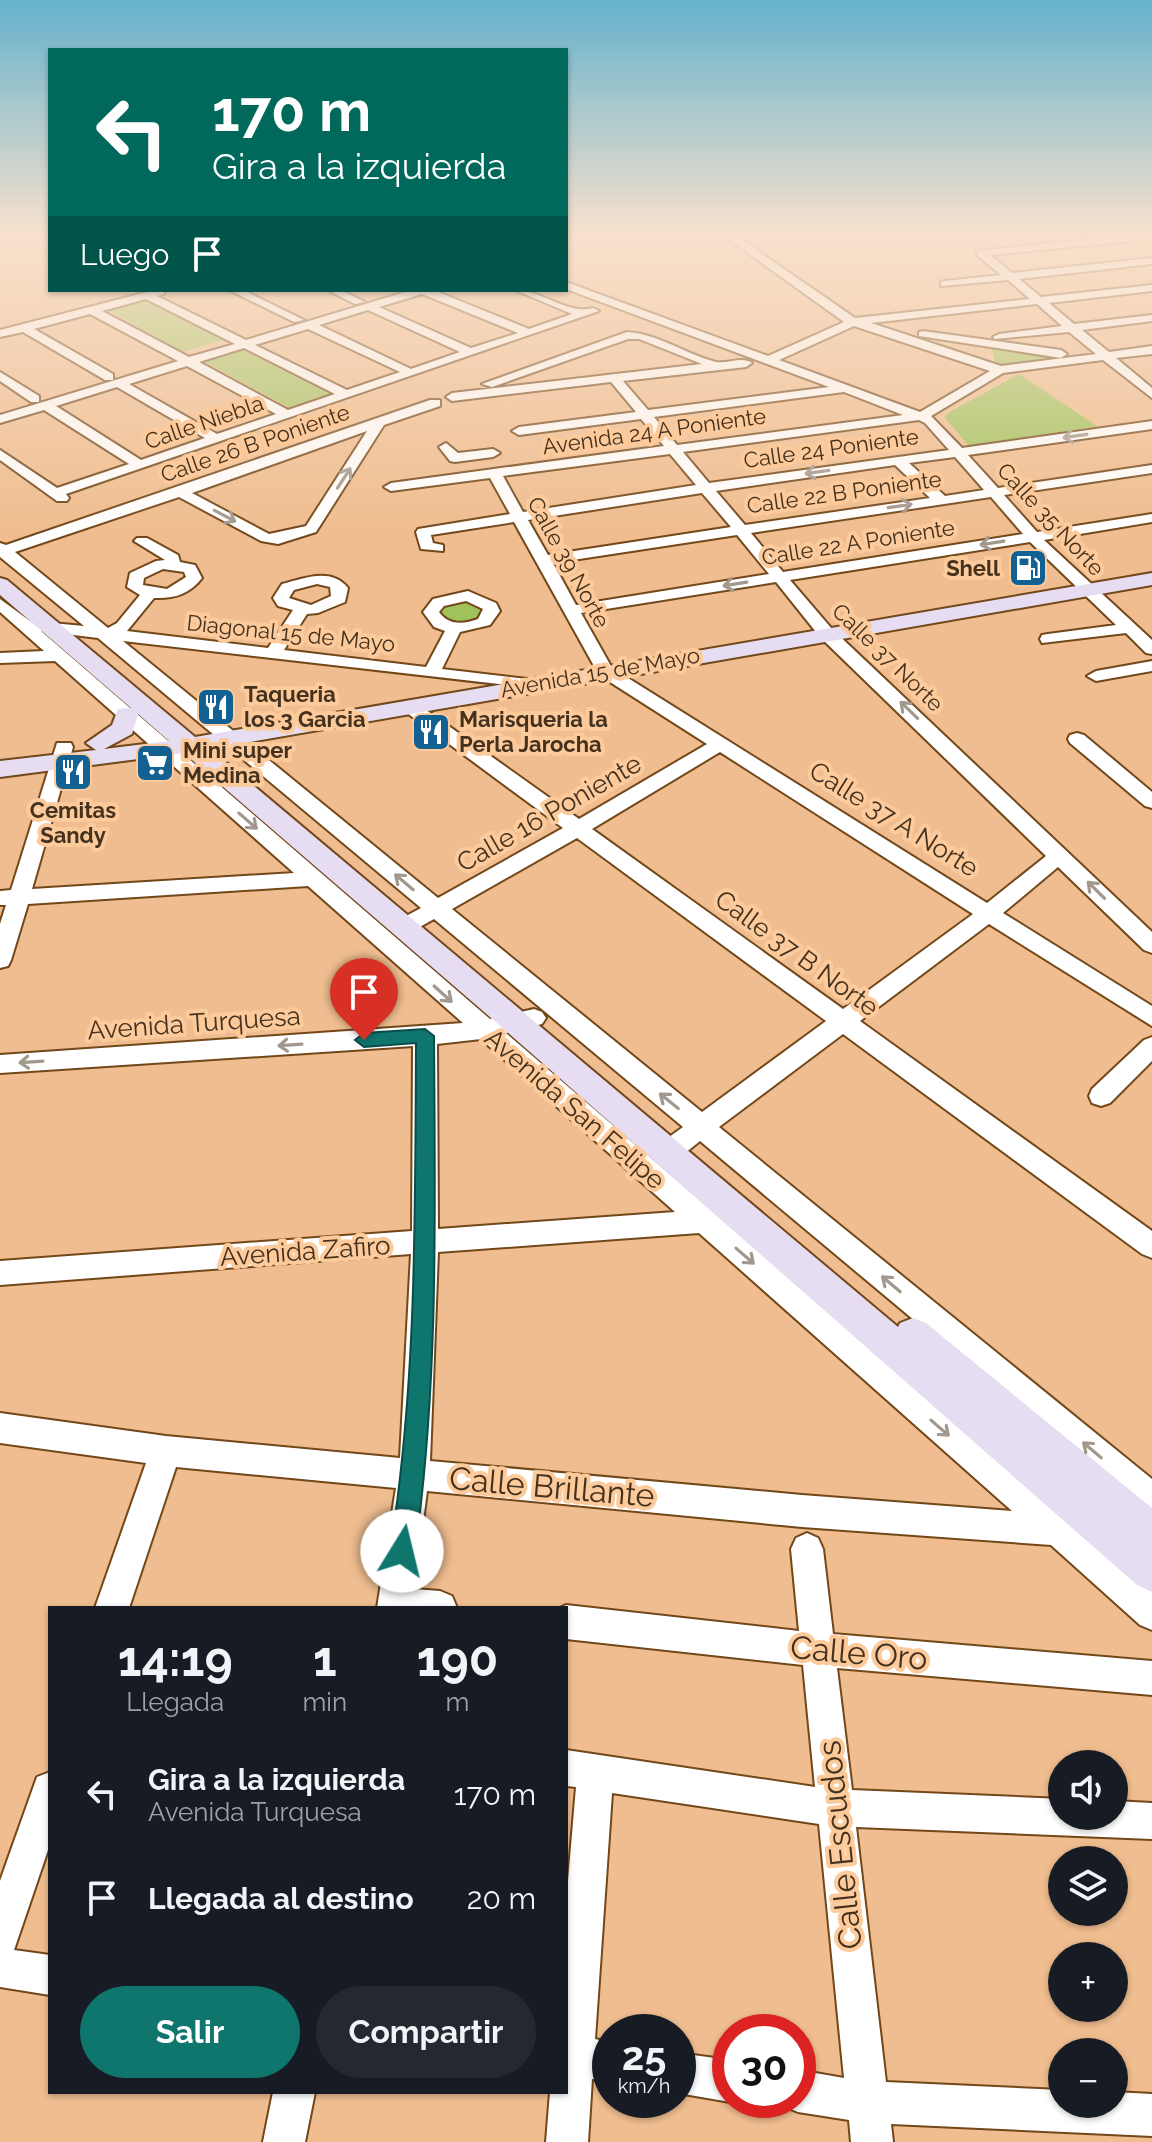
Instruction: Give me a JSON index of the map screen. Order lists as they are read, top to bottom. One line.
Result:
{"streets":{"main road":["Avenida 15 de Mayo","Avenida San Felipe"],"street":["Calle Niebla","Avenida 24 A Poniente","Calle 26 B Poniente","Calle 24 Poniente","Calle 22 B Poniente","Calle 35 Norte","Calle 22 A Poniente","Calle 39 Norte","Diagonal 15 de Mayo","Calle 37 Norte","Calle 16 Poniente","Calle 37 A Norte","Calle 37 B Norte","Avenida Turquesa","Avenida Zafiro","Calle Brillante","Calle Oro","Calle Escudos"]},"crossings":[["Avenida 24 A Poniente","Calle 35 Norte"],["Avenida 24 A Poniente","Calle 39 Norte"],["Avenida 24 A Poniente","Calle 37 Norte"],["Calle 26 B Poniente","Avenida San Felipe"],["Calle 24 Poniente","Calle 35 Norte"],["Calle 24 Poniente","Calle 39 Norte"],["Calle 24 Poniente","Calle 37 Norte"],["Calle 22 B Poniente","Calle 35 Norte"],["Calle 22 B Poniente","Calle 39 Norte"],["Calle 22 B Poniente","Calle 37 Norte"],["Calle 35 Norte","Calle 22 A Poniente"],["Calle 35 Norte","Avenida 15 de Mayo"],["Calle 22 A Poniente","Calle 39 Norte"],["Calle 22 A Poniente","Calle 37 Norte"],["Calle 39 Norte","Avenida 15 de Mayo"],["Calle 39 Norte","Calle 37 A Norte"],["Diagonal 15 de Mayo","Avenida 15 de Mayo"],["Diagonal 15 de Mayo","Avenida San Felipe"],["Calle 37 Norte","Avenida 15 de Mayo"],["Avenida 15 de Mayo","Calle 37 A Norte"],["Avenida 15 de Mayo","Calle 37 B Norte"],["Avenida 15 de Mayo","Avenida San Felipe"],["Calle 16 Poniente","Calle 37 A Norte"],["Calle 16 Poniente","Calle 37 B Norte"],["Calle 16 Poniente","Avenida San Felipe"],["Avenida Turquesa","Avenida San Felipe"],["Avenida San Felipe","Avenida Zafiro"],["Avenida San Felipe","Calle Brillante"],["Calle Oro","Calle Escudos"]],"one_way":["Calle 37 Norte"],"places":{"fuel station":["Shell"],"restaurant":["Taqueria los 3 Garcia","Marisqueria la Perla Jarocha","Cemitas Sandy"],"supermarket":["Mini super Medina"]},"page":{"turn":["170 m","Gira a la izquierda"],"then":"Luego","eta":["14:19","Llegada","1","min","190","m"],"list":[{"name":"Gira a la izquierda","note":"Avenida Turquesa","value":"170 m"},{"name":"Llegada al destino","value":"20 m"}],"map_buttons":["+","−"],"buttons":["Salir","Compartir"],"speed":"25 km/h","limit":"30"}}
